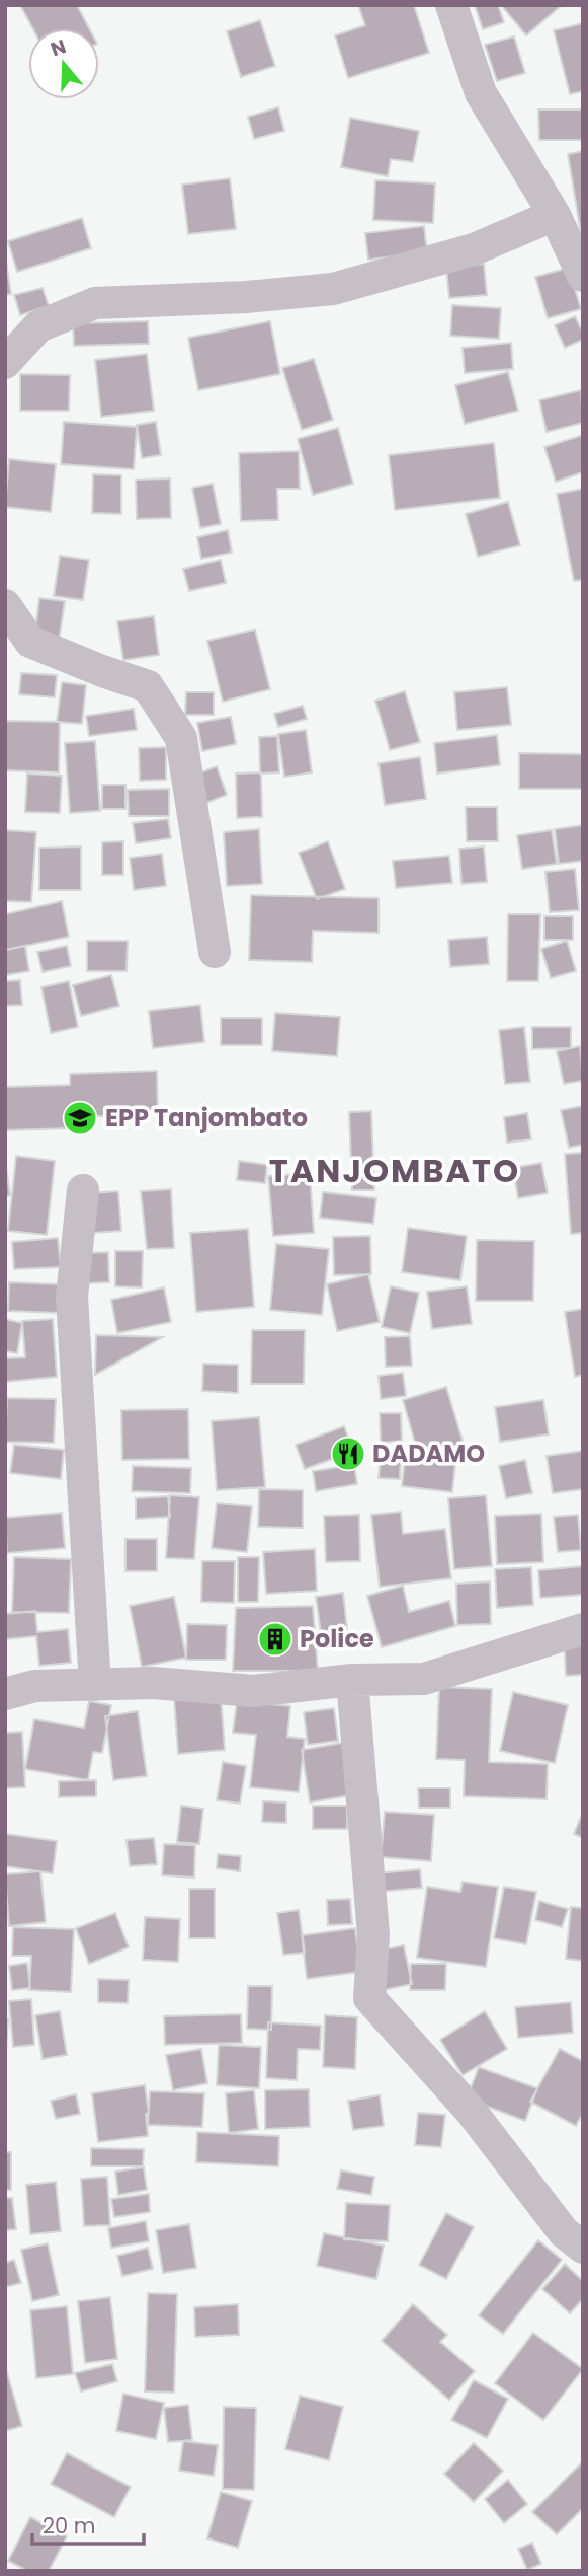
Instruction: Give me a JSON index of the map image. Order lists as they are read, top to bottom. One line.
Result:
{"districts":["TANJOMBATO"],"places":{"school or university":["EPP Tanjombato"],"restaurant":["DADAMO"],"building":["Police"]},"scale_bar":"20 m","north":"top"}
